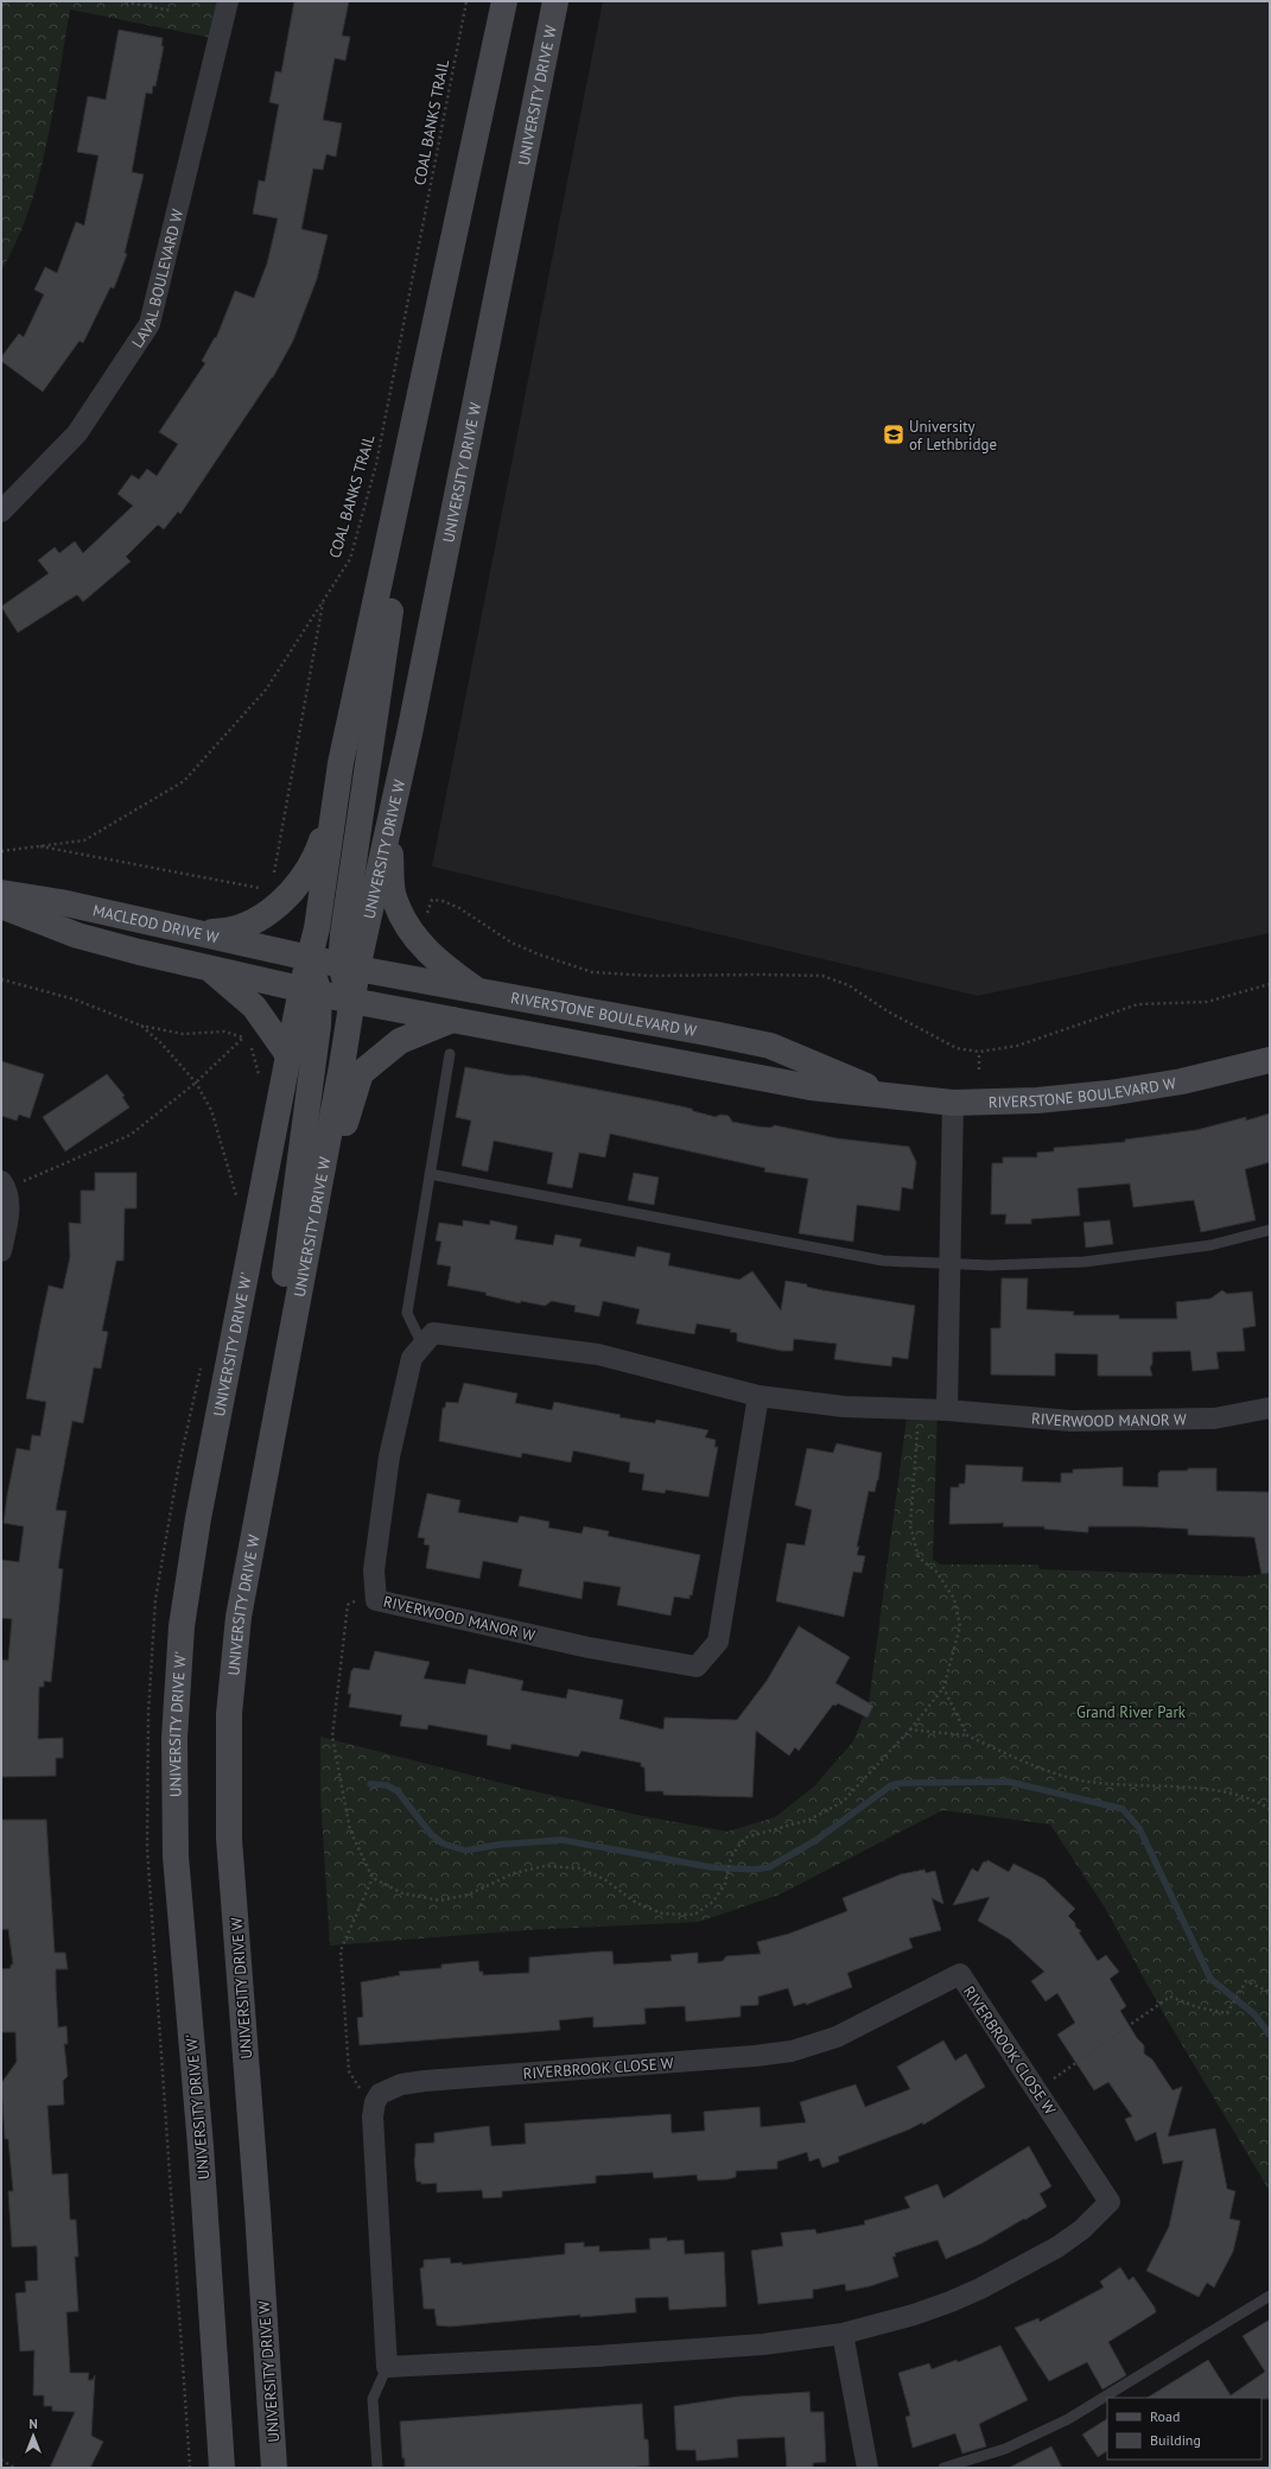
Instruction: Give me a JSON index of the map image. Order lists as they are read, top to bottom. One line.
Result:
{"streets":{"main road":["UNIVERSITY DRIVE W","MACLEOD DRIVE W","RIVERSTONE BOULEVARD W","UNIVERSITY DRIVE W'"],"street":["LAVAL BOULEVARD W","RIVERWOOD MANOR W","RIVERBROOK CLOSE W"],"path":["COAL BANKS TRAIL"]},"crossings":[["UNIVERSITY DRIVE W","RIVERSTONE BOULEVARD W"],["MACLEOD DRIVE W","RIVERSTONE BOULEVARD W"],["MACLEOD DRIVE W","UNIVERSITY DRIVE W'"],["RIVERSTONE BOULEVARD W","UNIVERSITY DRIVE W'"]],"parks":["Grand River Park"],"places":{"school or university":["University of Lethbridge"]},"legend":["Road","Building"],"north":"top"}
